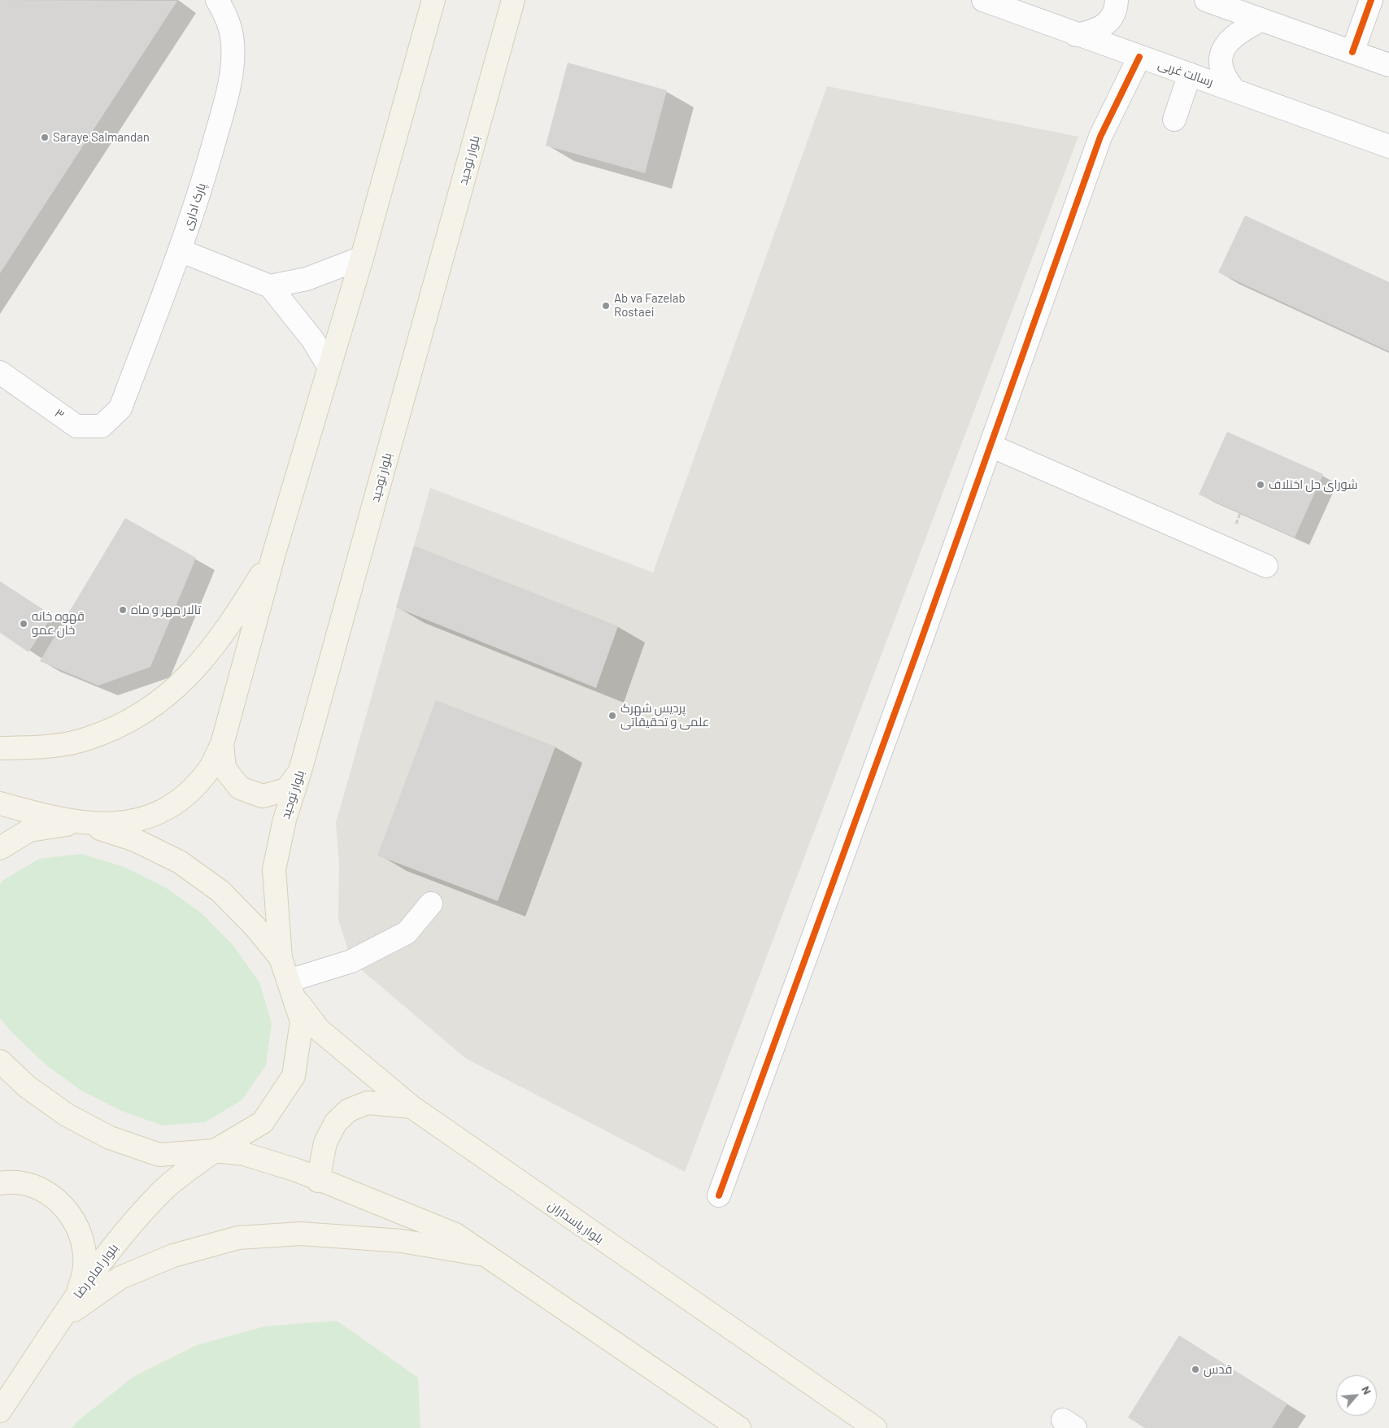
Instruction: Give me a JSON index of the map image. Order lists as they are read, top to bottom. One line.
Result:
{"streets":{"main road":["بلوار توحید","بلوار پاسداران","بلوار امام رضا"],"street":["رسالت غربی","پارک اداری","۳"]},"crossings":[["بلوار توحید","بلوار امام رضا"],["پارک اداری","۳"],["بلوار پاسداران","بلوار امام رضا"]],"places":["Saraye Salmandan","Ab va Fazelab Rostaei","شورای حل اختلاف","تالار مهر و ماه","قهوه خانه خان عمو","پردیس شهرک علمی و تحقیقاتی","قدس"],"north":"top right"}
